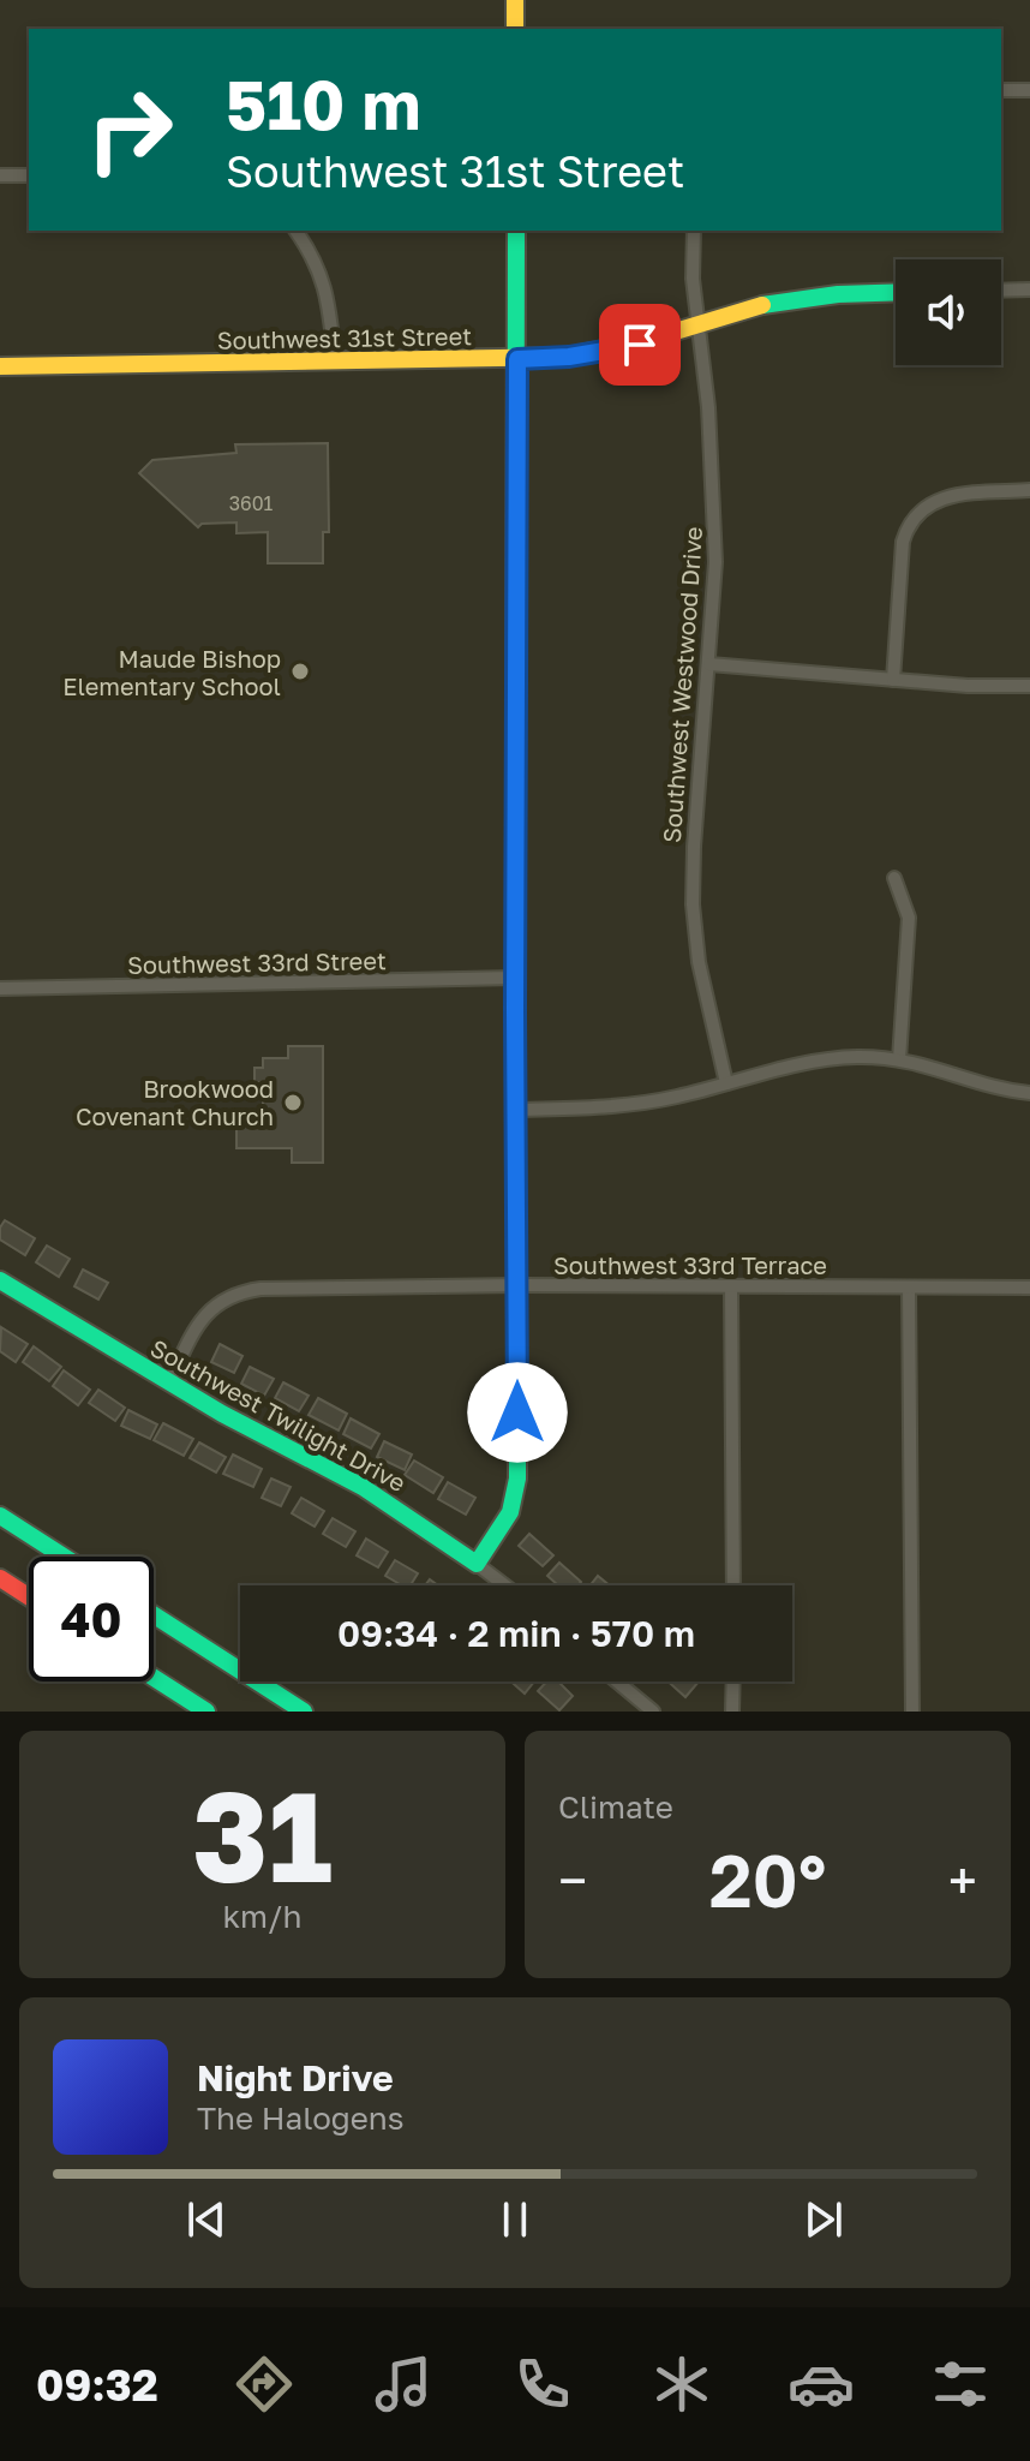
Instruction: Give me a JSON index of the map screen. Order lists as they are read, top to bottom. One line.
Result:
{"streets":{"main road":["Southwest 31st Street","Southwest Twilight Drive"],"street":["Southwest Westwood Drive","Southwest 33rd Street","Southwest 33rd Terrace"]},"crossings":[["Southwest 31st Street","Southwest Westwood Drive"],["Southwest 33rd Terrace","Southwest Twilight Drive"]],"places":["Maude Bishop Elementary School","Brookwood Covenant Church"],"house_numbers":["3601"],"page":{"turn":["510 m","Southwest 31st Street"],"limit":"40","trip":"09:34 · 2 min · 570 m","tile":[["31","km/h"],"Climate"],"heat":["−","20°","+"],"song":["Night Drive","The Halogens"],"tabs":"09:32"}}
